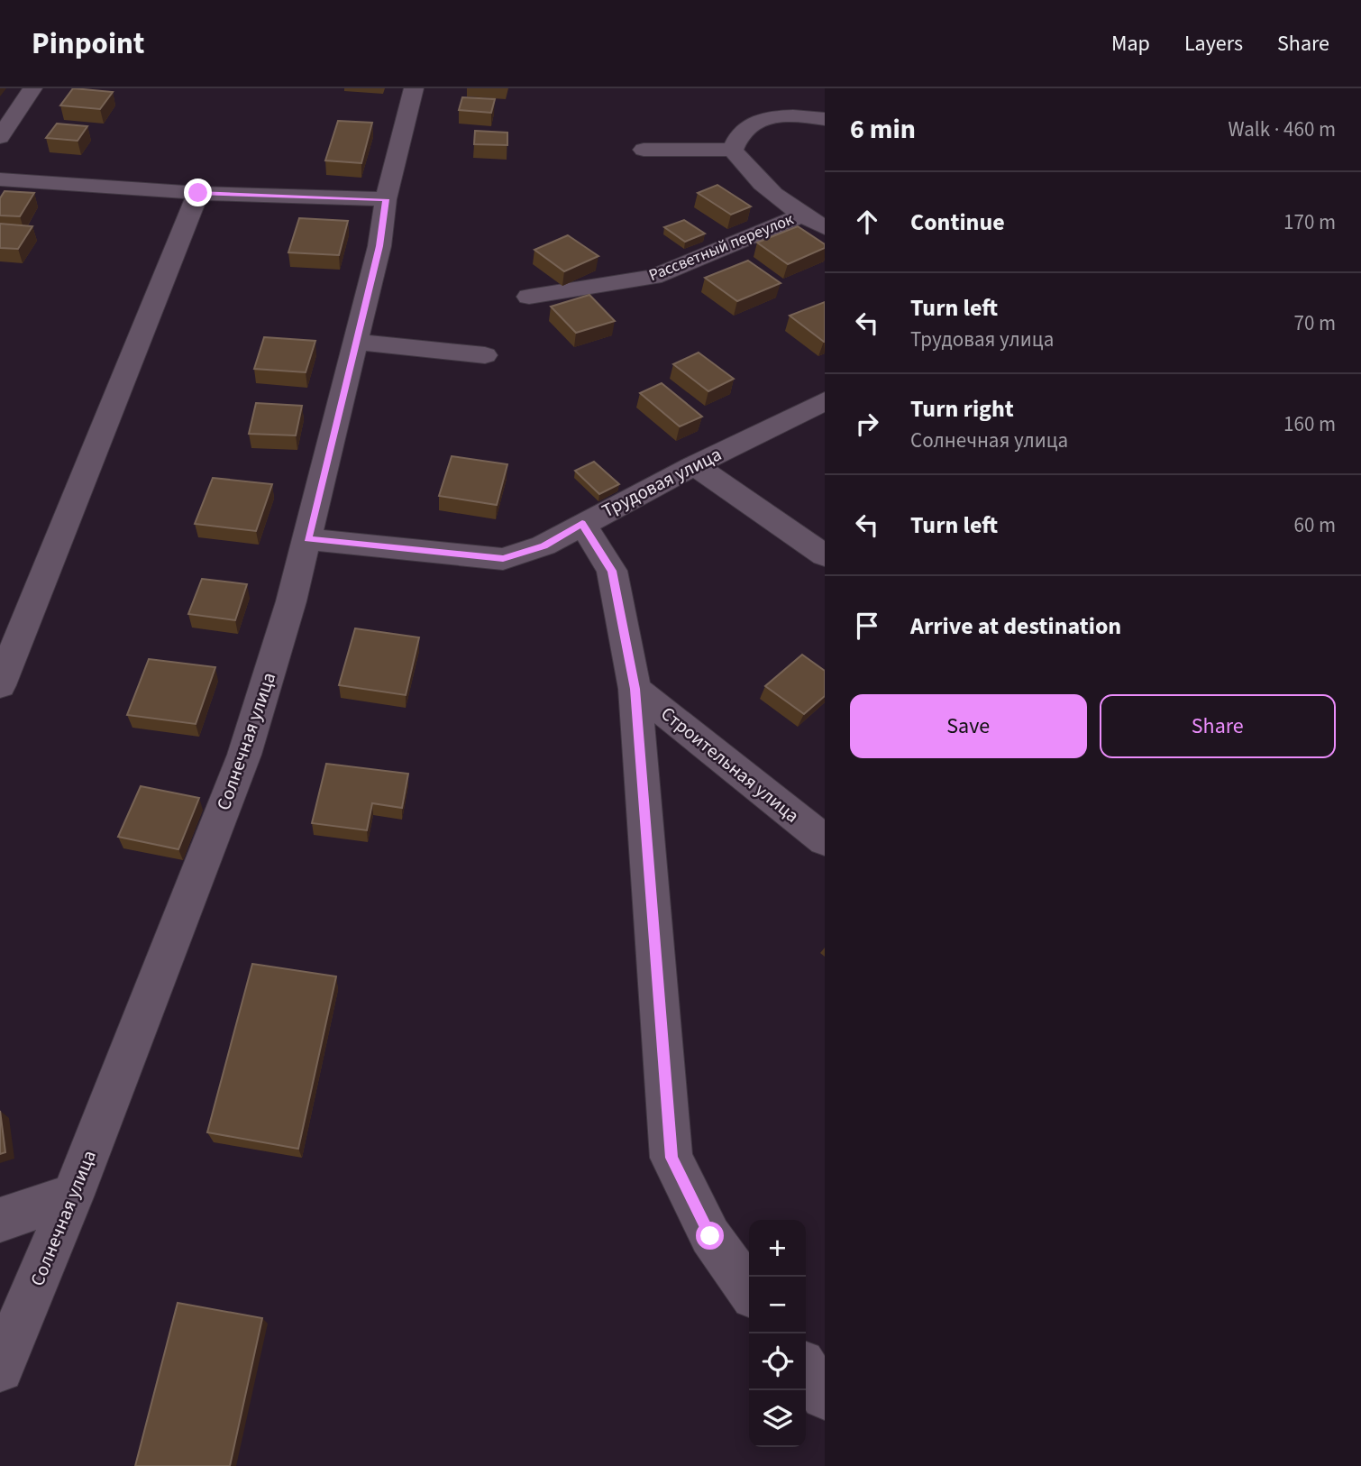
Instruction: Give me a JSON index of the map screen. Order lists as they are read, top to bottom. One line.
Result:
{"streets":{"street":["Рассветный переулок","Трудовая улица","Солнечная улица","Строительная улица"]},"crossings":[["Трудовая улица","Солнечная улица"]],"page":{"header":"Pinpoint","nav":["Map","Layers","Share"],"heading":["6 min","Walk · 460 m"],"list":[["Continue","170 m"],["Turn left","Трудовая улица","70 m"],["Turn right","Солнечная улица","160 m"],["Turn left","60 m"],"Arrive at destination"],"buttons":["Save","Share"],"map_buttons":["+","−"]}}
